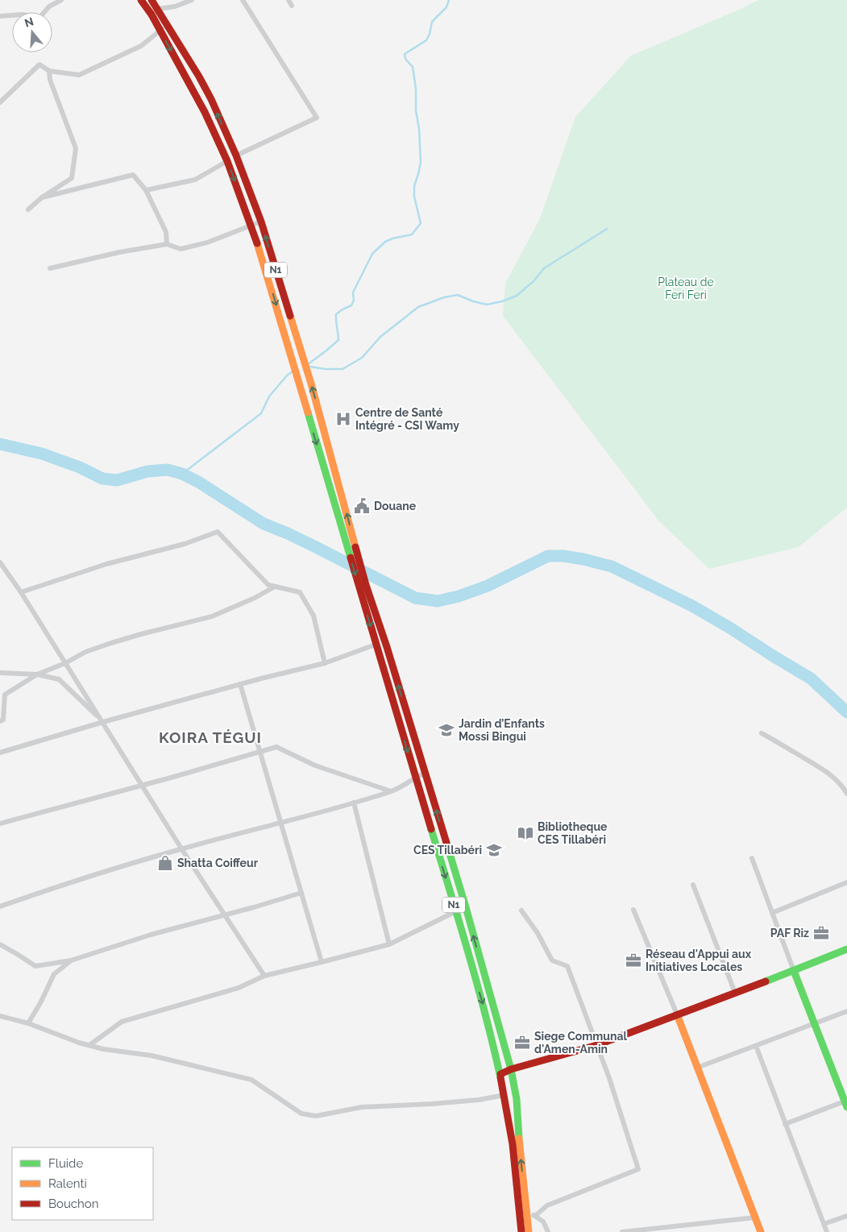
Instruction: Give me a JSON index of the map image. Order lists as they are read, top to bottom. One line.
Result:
{"streets":{"main road":["N1"]},"districts":["KOIRA TÉGUI"],"parks":["Plateau de Feri Feri"],"places":{"hospital":["Centre de Santé Intégré - CSI Wamy"],"public building":["Douane"],"school or university":["Jardin d’Enfants Mossi Bingui","CES Tillabéri"],"library":["Bibliotheque CES Tillabéri"],"shop":["Shatta Coiffeur"],"office":["PAF Riz","Réseau d'Appui aux Initiatives Locales","Siege Communal d'Amen-Amin"]},"legend":["Fluide","Ralenti","Bouchon"],"north":"top"}
